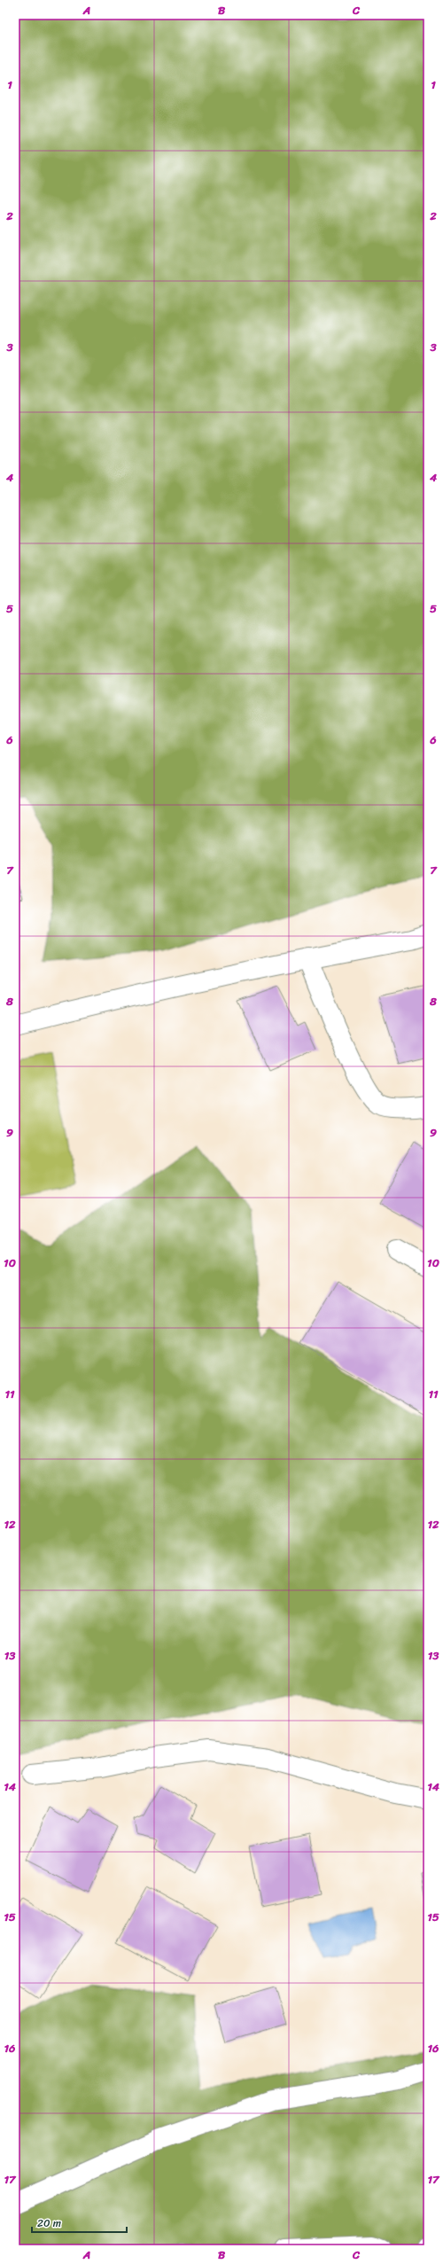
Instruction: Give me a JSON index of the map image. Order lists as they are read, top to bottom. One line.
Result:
{"scale_bar":"20 m","grid":{"columns":["A","B","C"],"rows":["1","2","3","4","5","6","7","8","9","10","11","12","13","14","15","16","17"]}}
